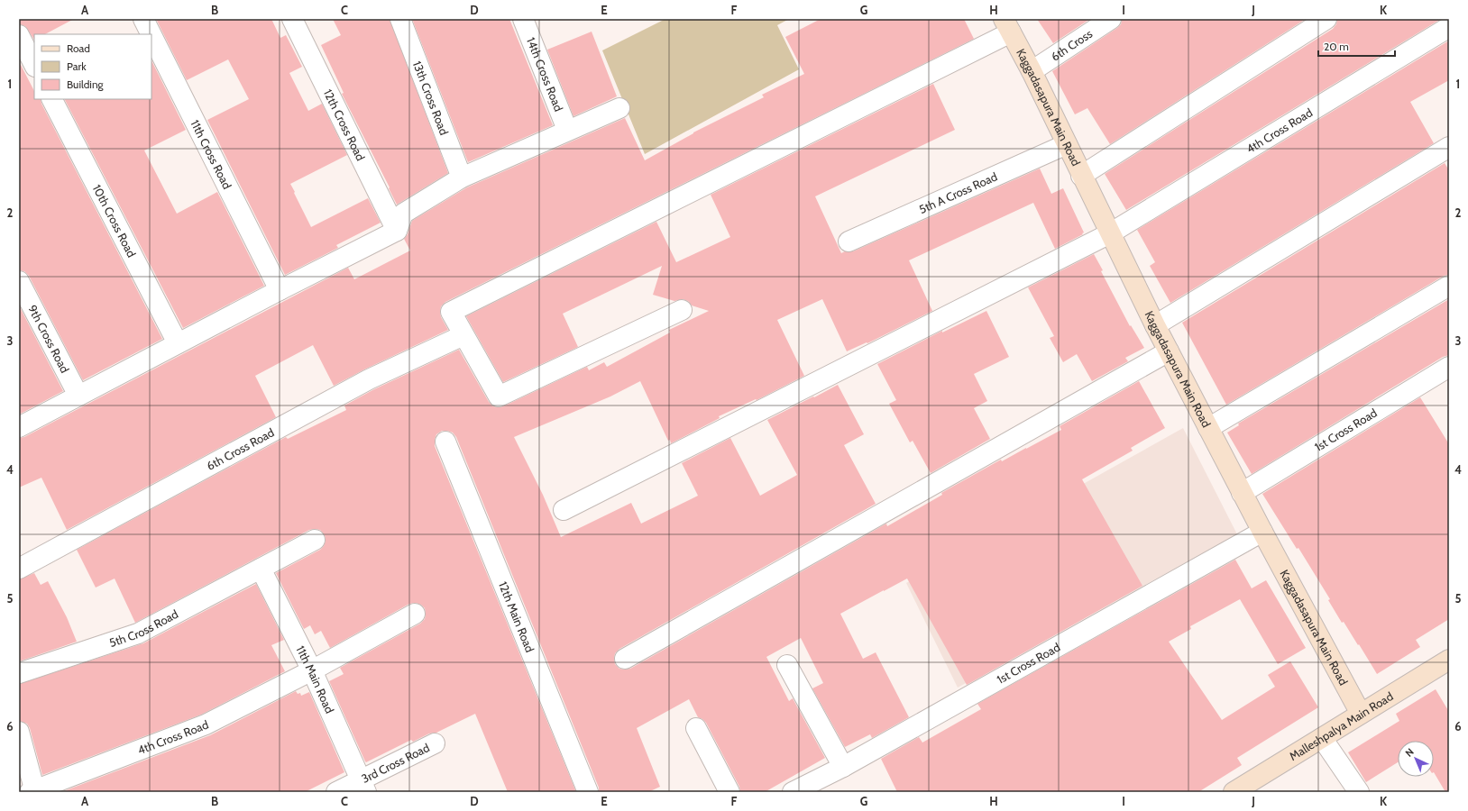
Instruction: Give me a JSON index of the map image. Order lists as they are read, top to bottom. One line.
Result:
{"streets":{"main road":["Kaggadasapura Main Road","Malleshpalya Main Road"],"street":["6th Cross","14th Cross Road","13th Cross Road","12th Cross Road","4th Cross Road","11th Cross Road","5th A Cross Road","10th Cross Road","9th Cross Road","1st Cross Road","6th Cross Road","12th Main Road","5th Cross Road","11th Main Road","3rd Cross Road"]},"crossings":[["6th Cross","Kaggadasapura Main Road"],["Kaggadasapura Main Road","4th Cross Road"],["Kaggadasapura Main Road","5th A Cross Road"],["Kaggadasapura Main Road","1st Cross Road"],["Kaggadasapura Main Road","Malleshpalya Main Road"],["4th Cross Road","11th Main Road"],["5th Cross Road","11th Main Road"],["11th Main Road","3rd Cross Road"]],"legend":["Road","Park","Building"],"scale_bar":"20 m","north":"top left","grid":{"columns":["A","B","C","D","E","F","G","H","I","J","K"],"rows":["1","2","3","4","5","6"]}}
